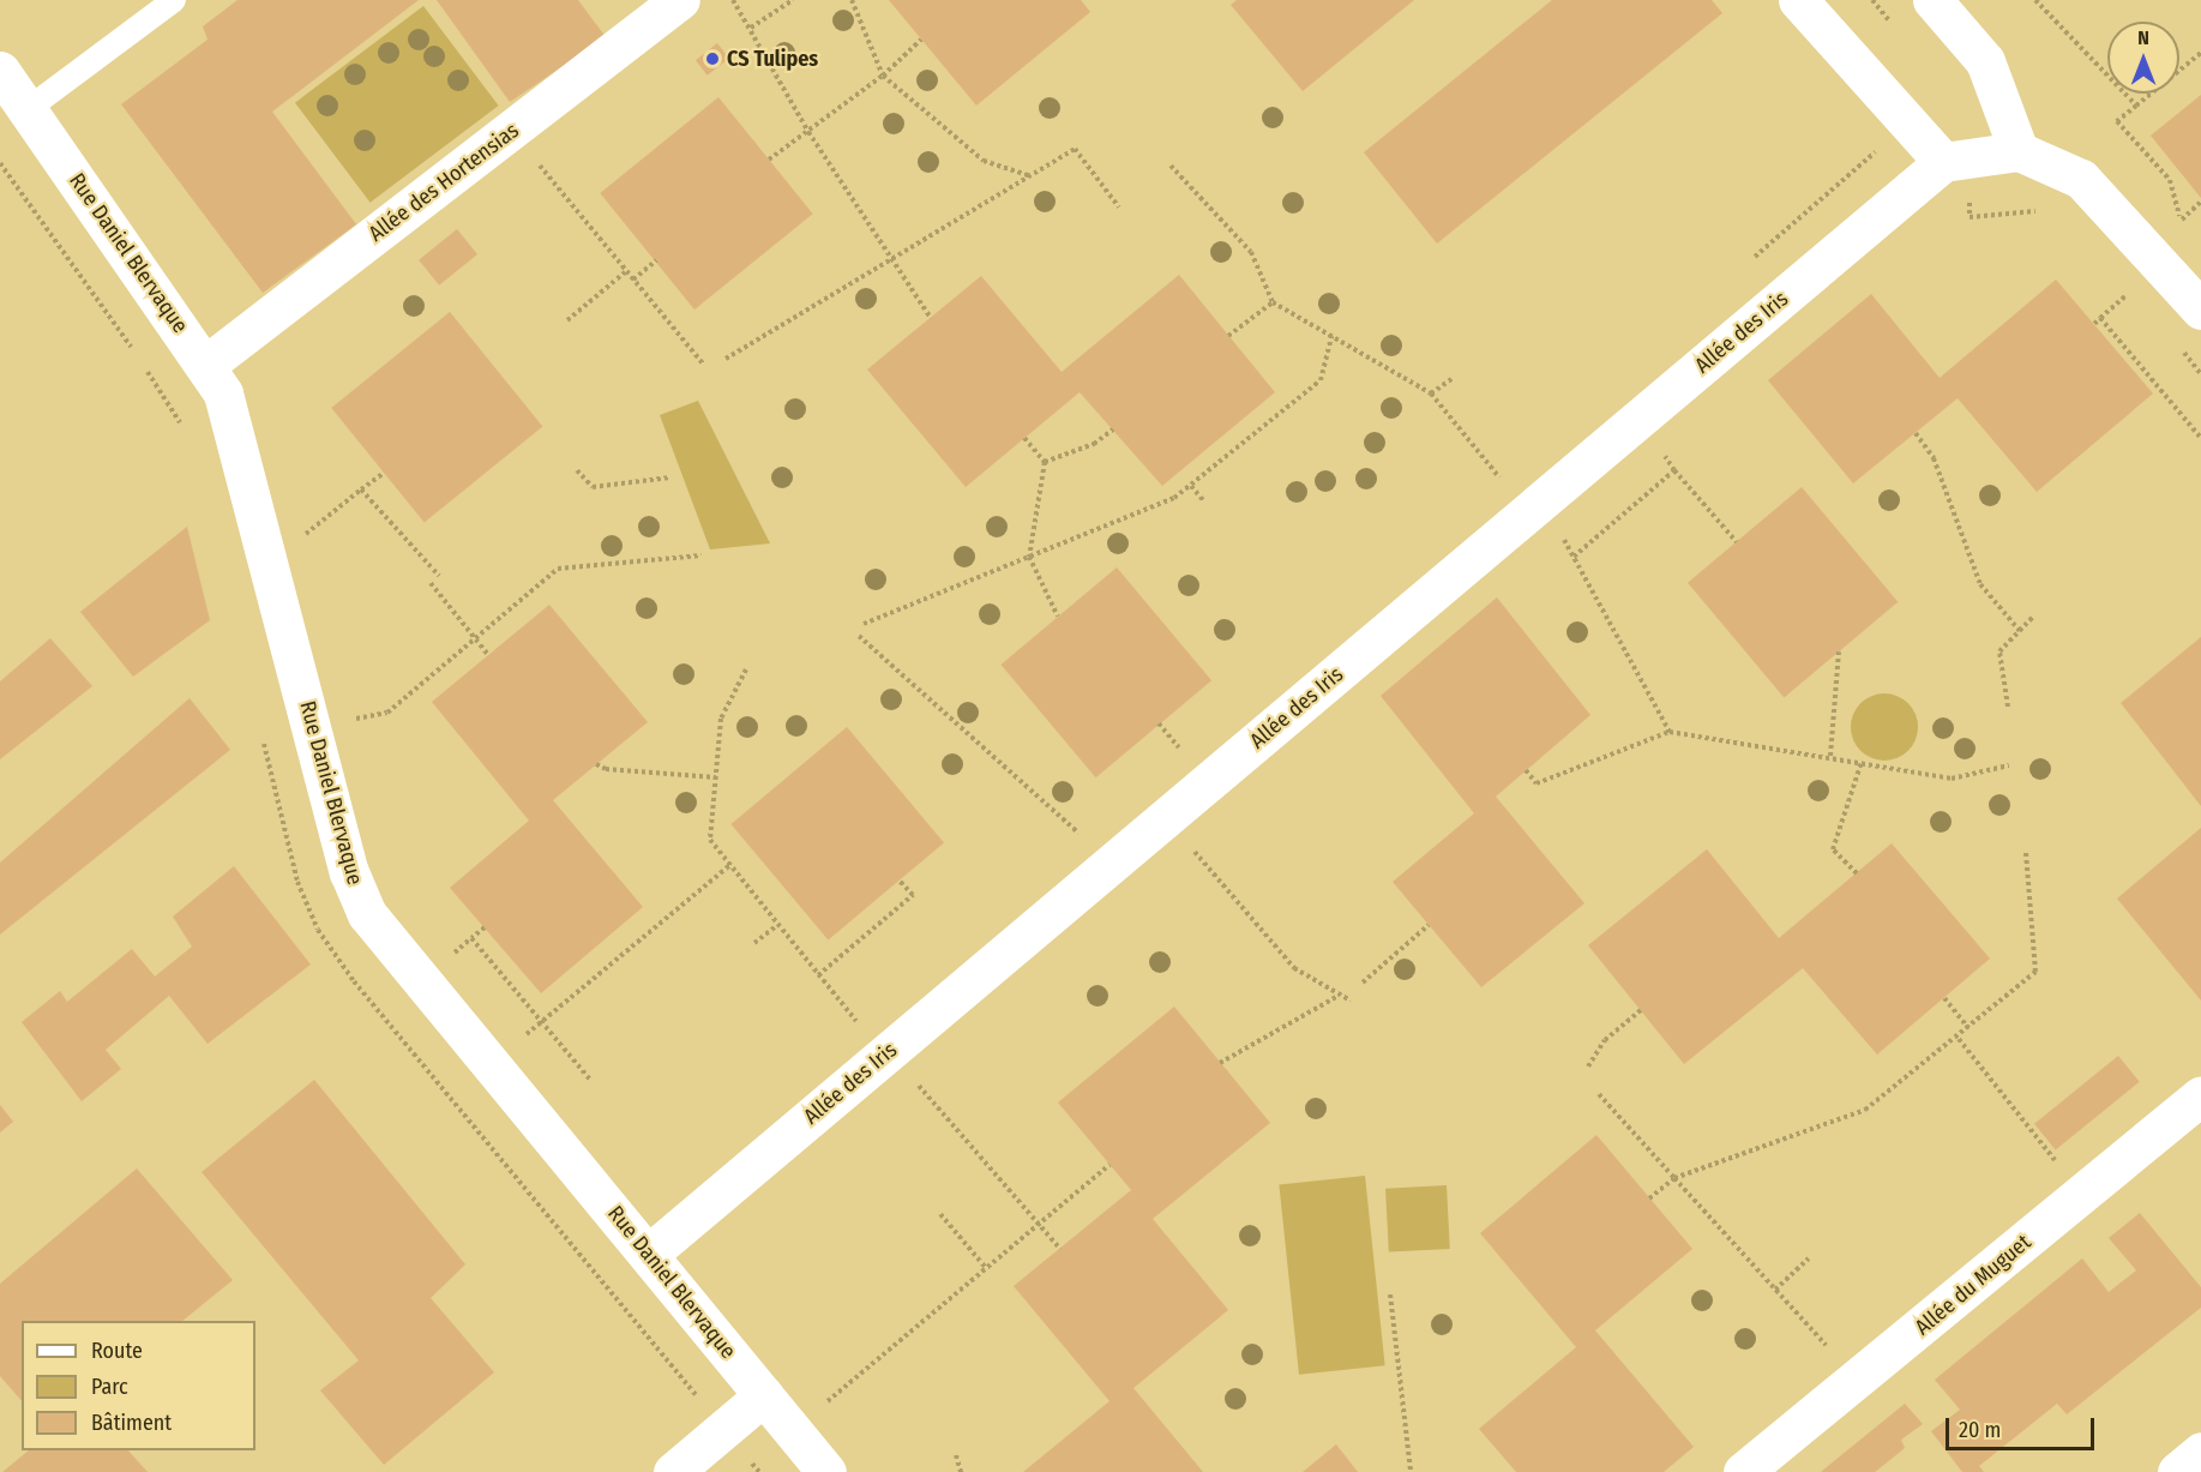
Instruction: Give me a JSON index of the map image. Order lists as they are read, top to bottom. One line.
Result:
{"streets":{"street":["Allée des Hortensias","Rue Daniel Blervaque","Allée des Iris","Allée du Muguet"]},"crossings":[["Allée des Hortensias","Rue Daniel Blervaque"],["Rue Daniel Blervaque","Allée des Iris"]],"places":["CS Tulipes"],"legend":["Route","Parc","Bâtiment"],"scale_bar":"20 m","north":"top"}
